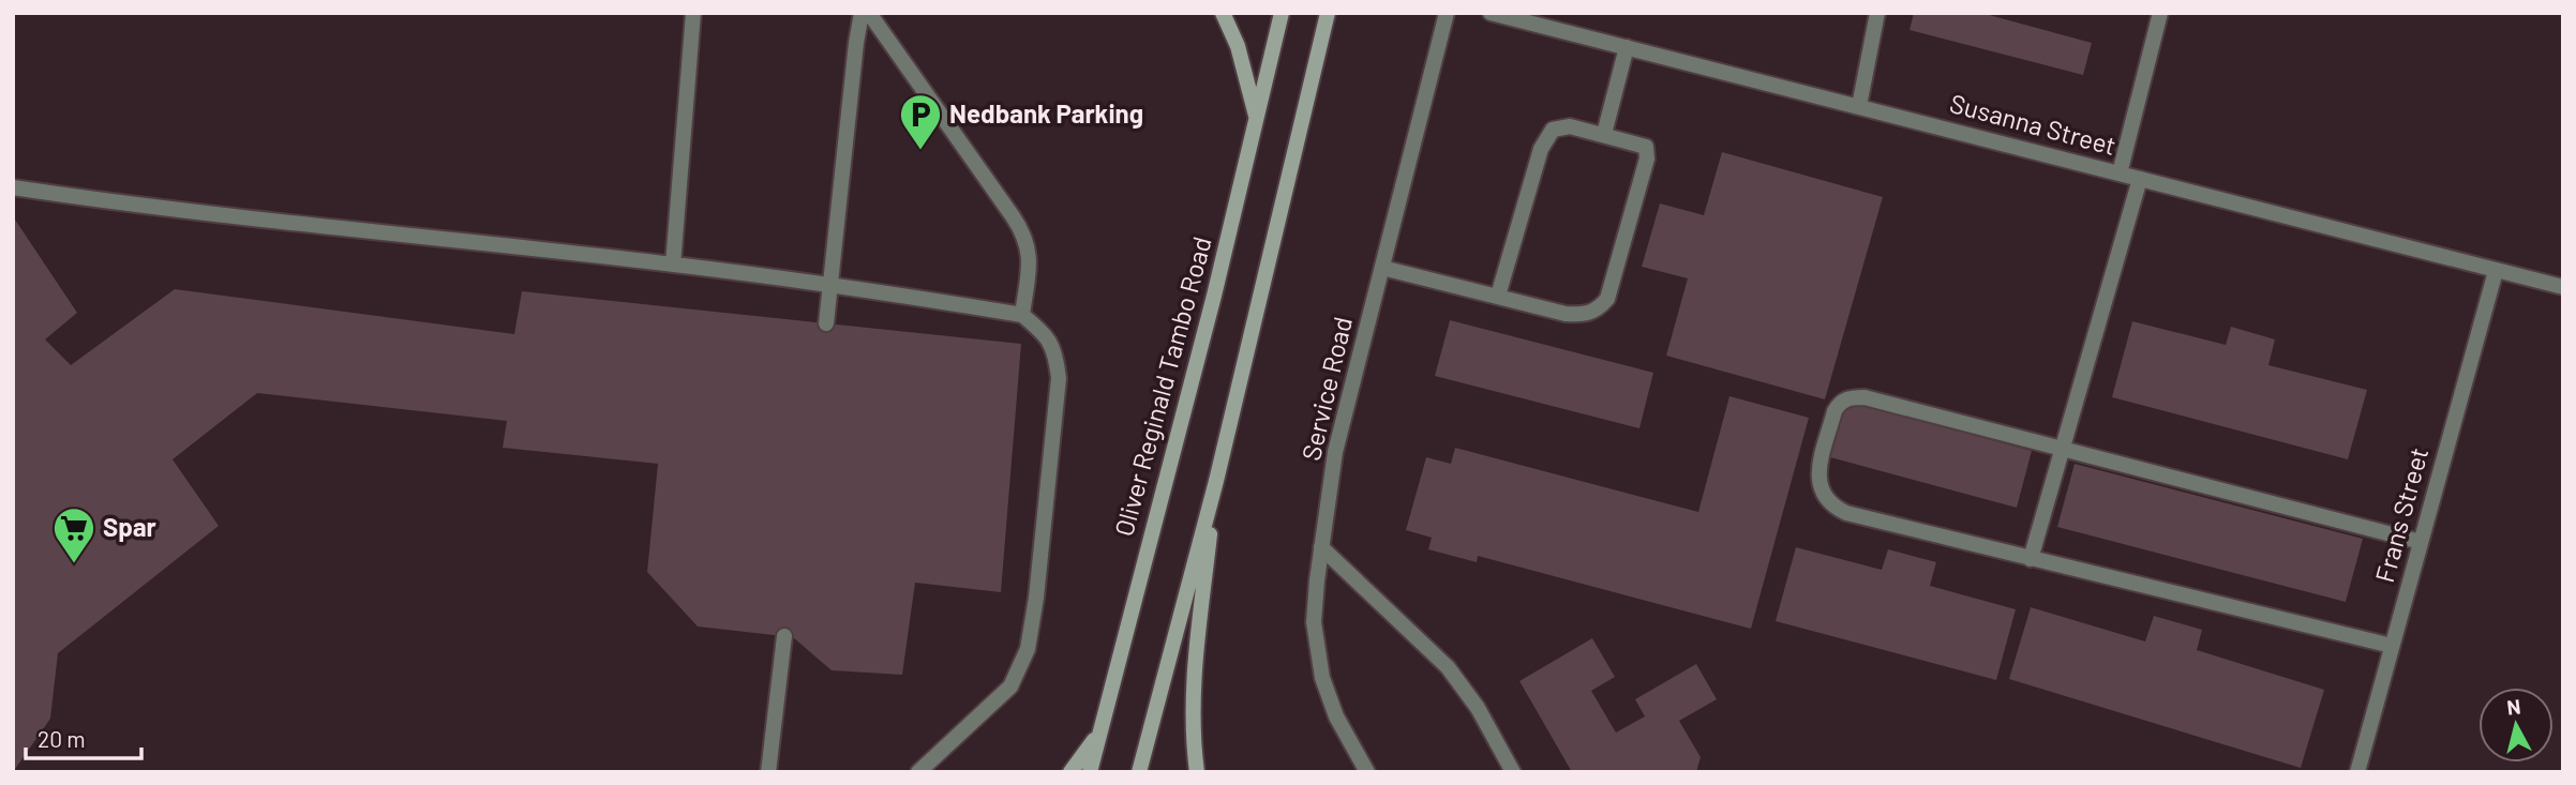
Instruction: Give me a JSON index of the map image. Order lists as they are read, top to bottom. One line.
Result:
{"streets":{"main road":["Oliver Reginald Tambo Road"],"street":["Susanna Street","Service Road","Frans Street"]},"crossings":[["Susanna Street","Frans Street"]],"places":{"parking":["Nedbank Parking"],"supermarket":["Spar"]},"scale_bar":"20 m","north":"top"}
